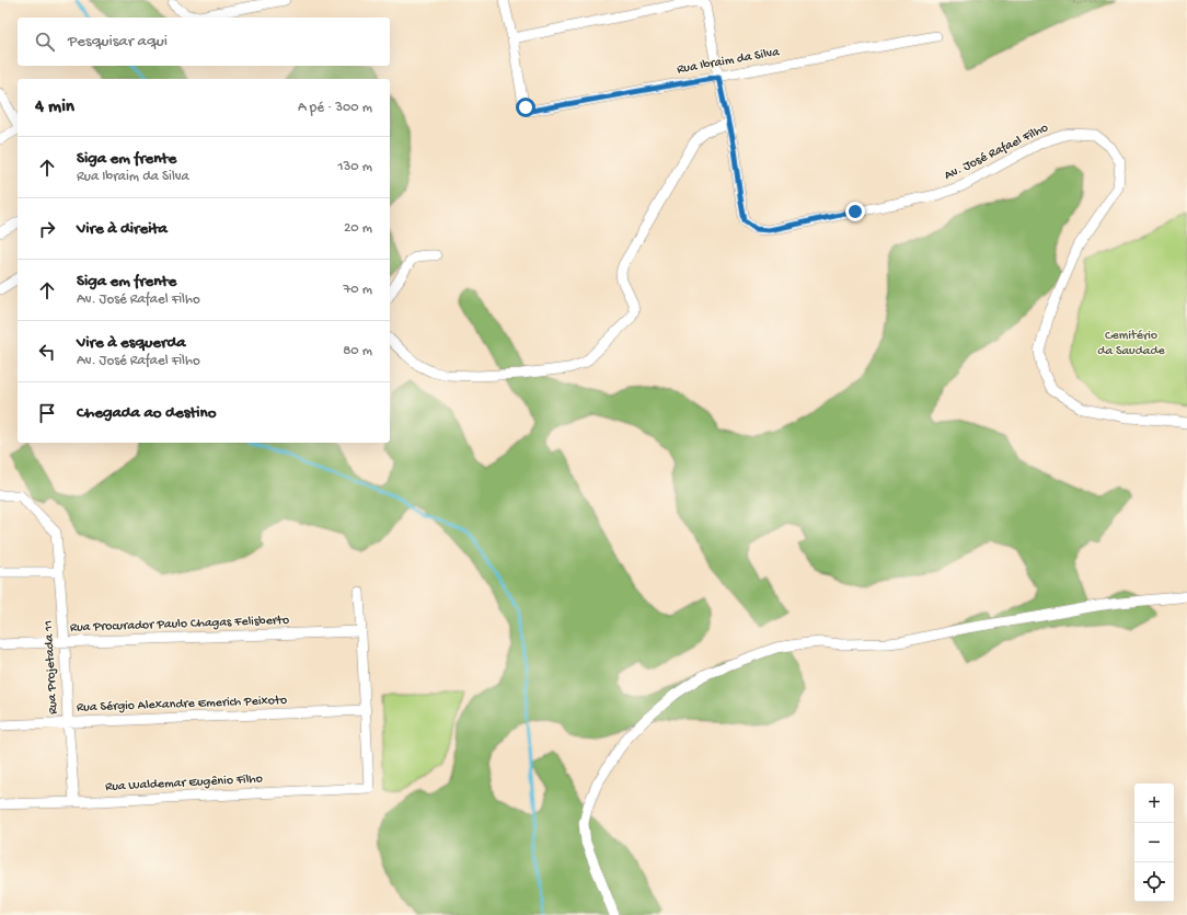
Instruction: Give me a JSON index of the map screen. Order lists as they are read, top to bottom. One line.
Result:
{"streets":{"street":["Rua Ibraim da Silva","Av. José Rafael Filho","Rua Procurador Paulo Chagas Felisberto","Rua Projetada 11","Rua Sérgio Alexandre Emerich Peixoto","Rua Waldemar Eugênio Filho"]},"crossings":[["Rua Procurador Paulo Chagas Felisberto","Rua Projetada 11"],["Rua Projetada 11","Rua Sérgio Alexandre Emerich Peixoto"],["Rua Projetada 11","Rua Waldemar Eugênio Filho"],["Rua Sérgio Alexandre Emerich Peixoto","Rua Waldemar Eugênio Filho"]],"parks":["Cemitério da Saudade"],"page":{"search":"Pesquisar aqui","heading":["4 min","A pé · 300 m"],"list":[["Siga em frente","Rua Ibraim da Silva","130 m"],["Vire à direita","20 m"],["Siga em frente","Av. José Rafael Filho","70 m"],["Vire à esquerda","Av. José Rafael Filho","80 m"],"Chegada ao destino"],"map_buttons":["+","−"]}}
